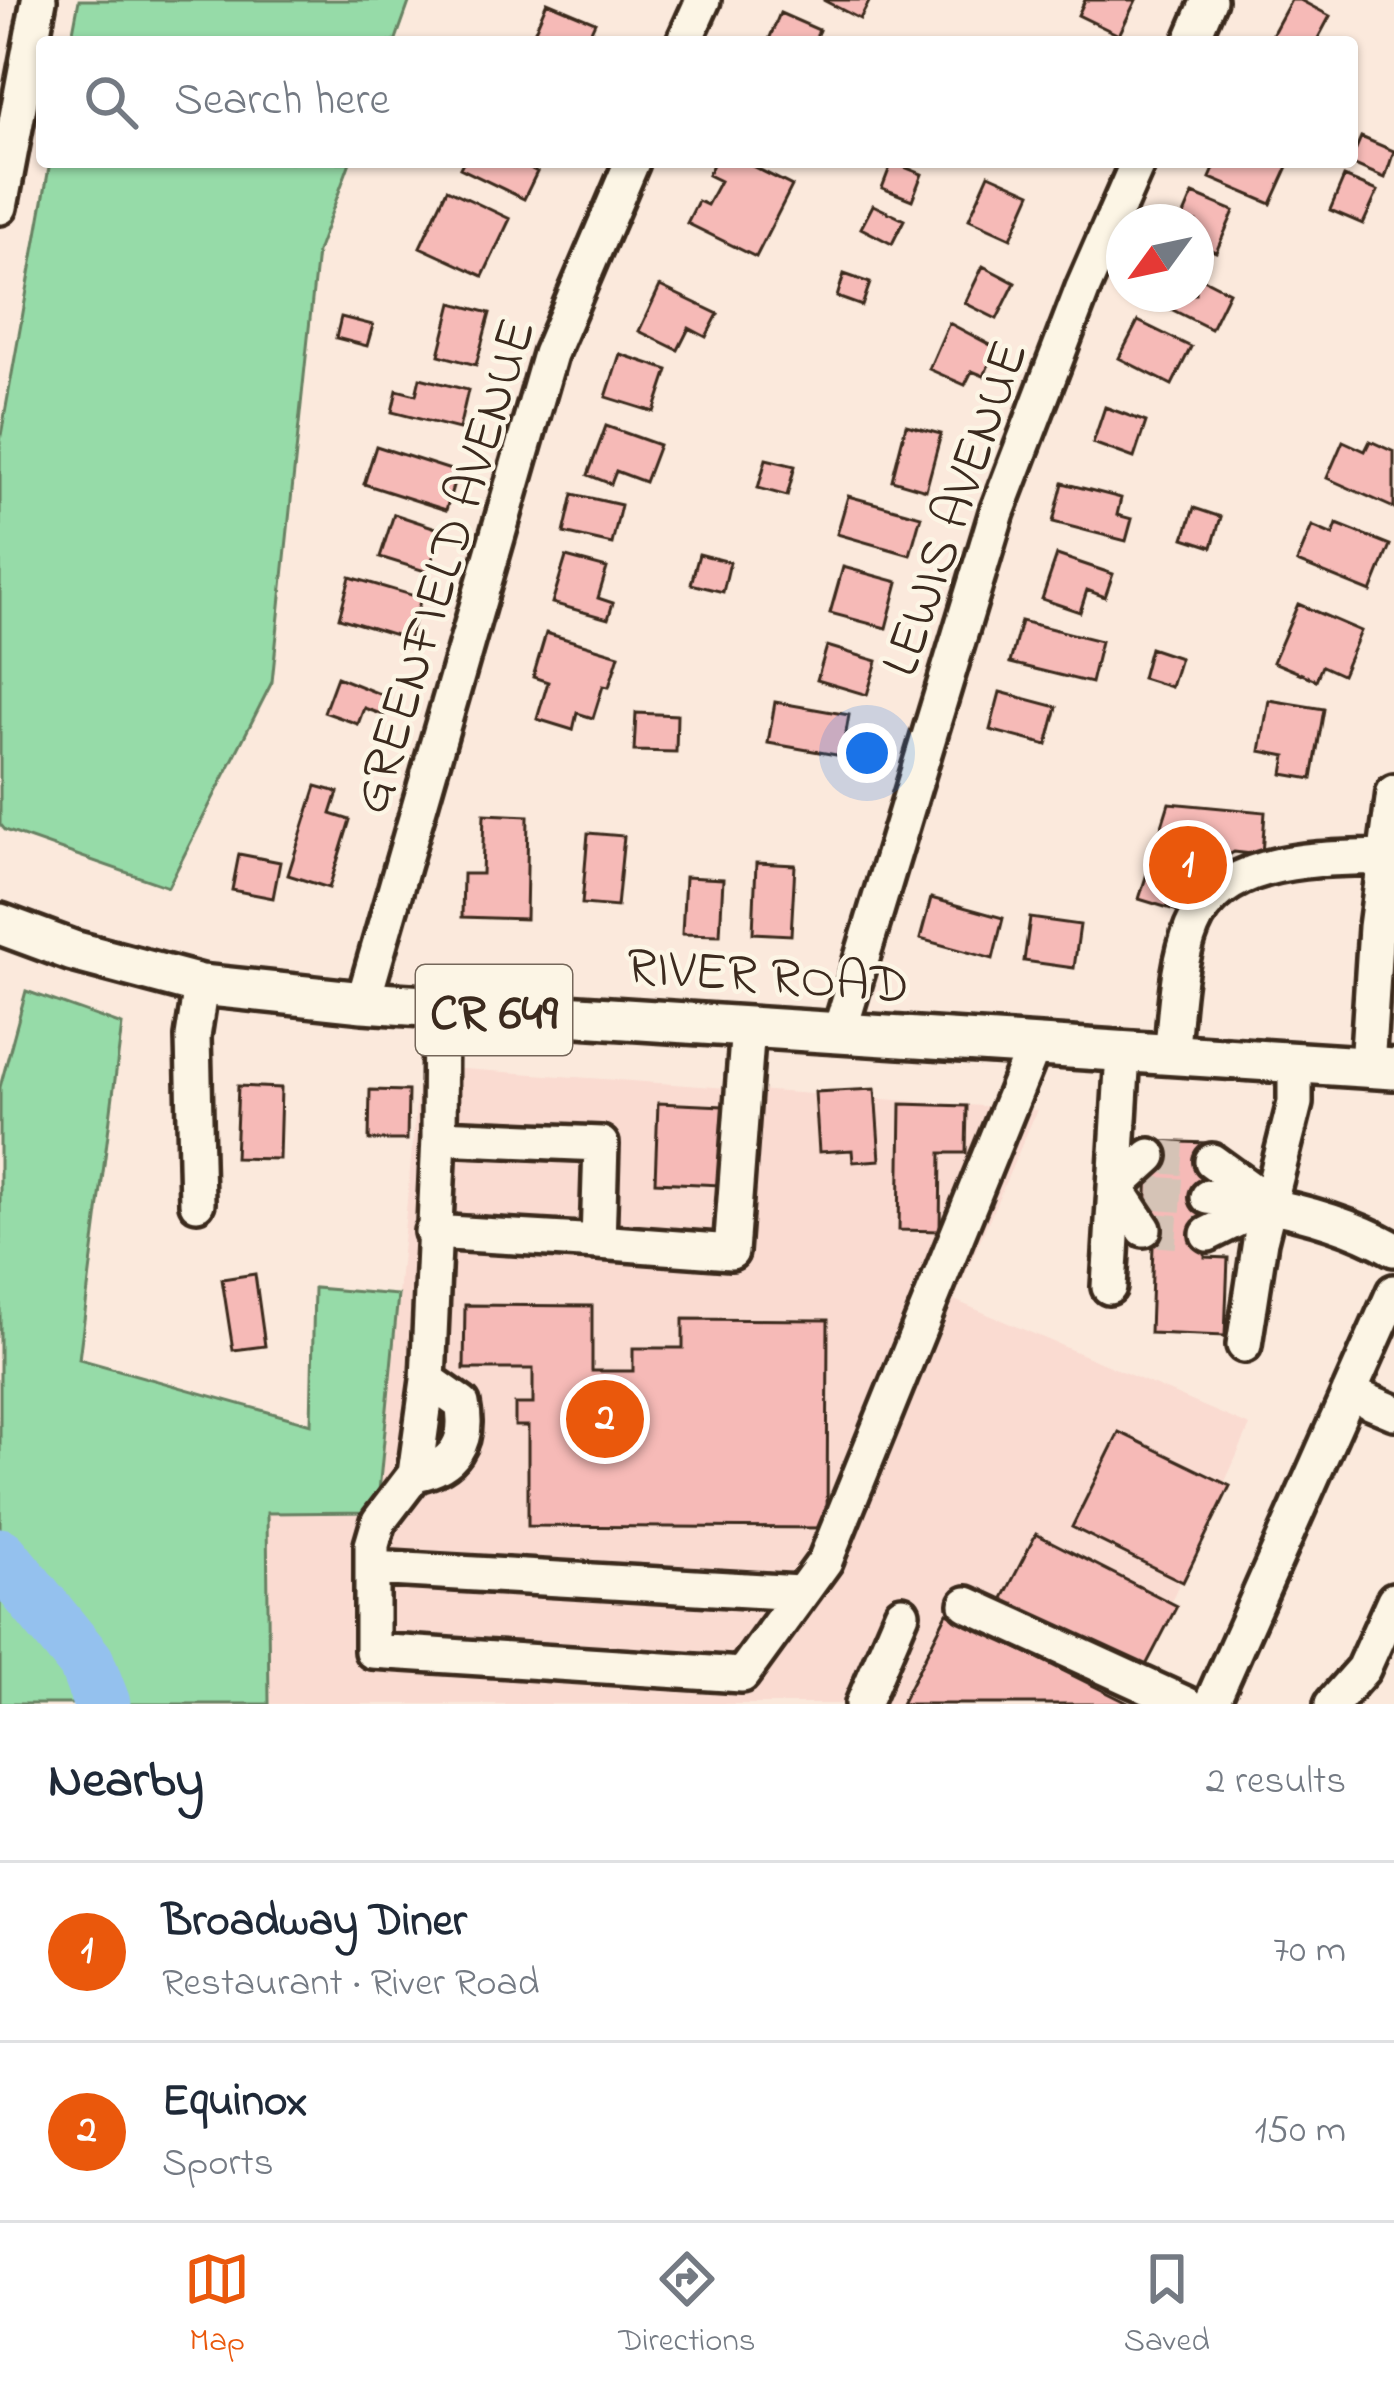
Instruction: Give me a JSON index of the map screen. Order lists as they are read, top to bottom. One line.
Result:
{"streets":{"main road":["RIVER ROAD","CR 649"],"street":["LEWIS AVENUE","GREENFIELD AVENUE"]},"crossings":[["LEWIS AVENUE","RIVER ROAD"],["GREENFIELD AVENUE","RIVER ROAD"]],"north":"bottom left","page":{"search":"Search here","pins":["1","2"],"heading":["Nearby","2 results"],"list":[{"mark":"1","name":"Broadway Diner","note":"Restaurant · River Road","value":"70 m"},{"mark":"2","name":"Equinox","note":"Sports","value":"150 m"}],"nav":["Map","Directions","Saved"]}}
